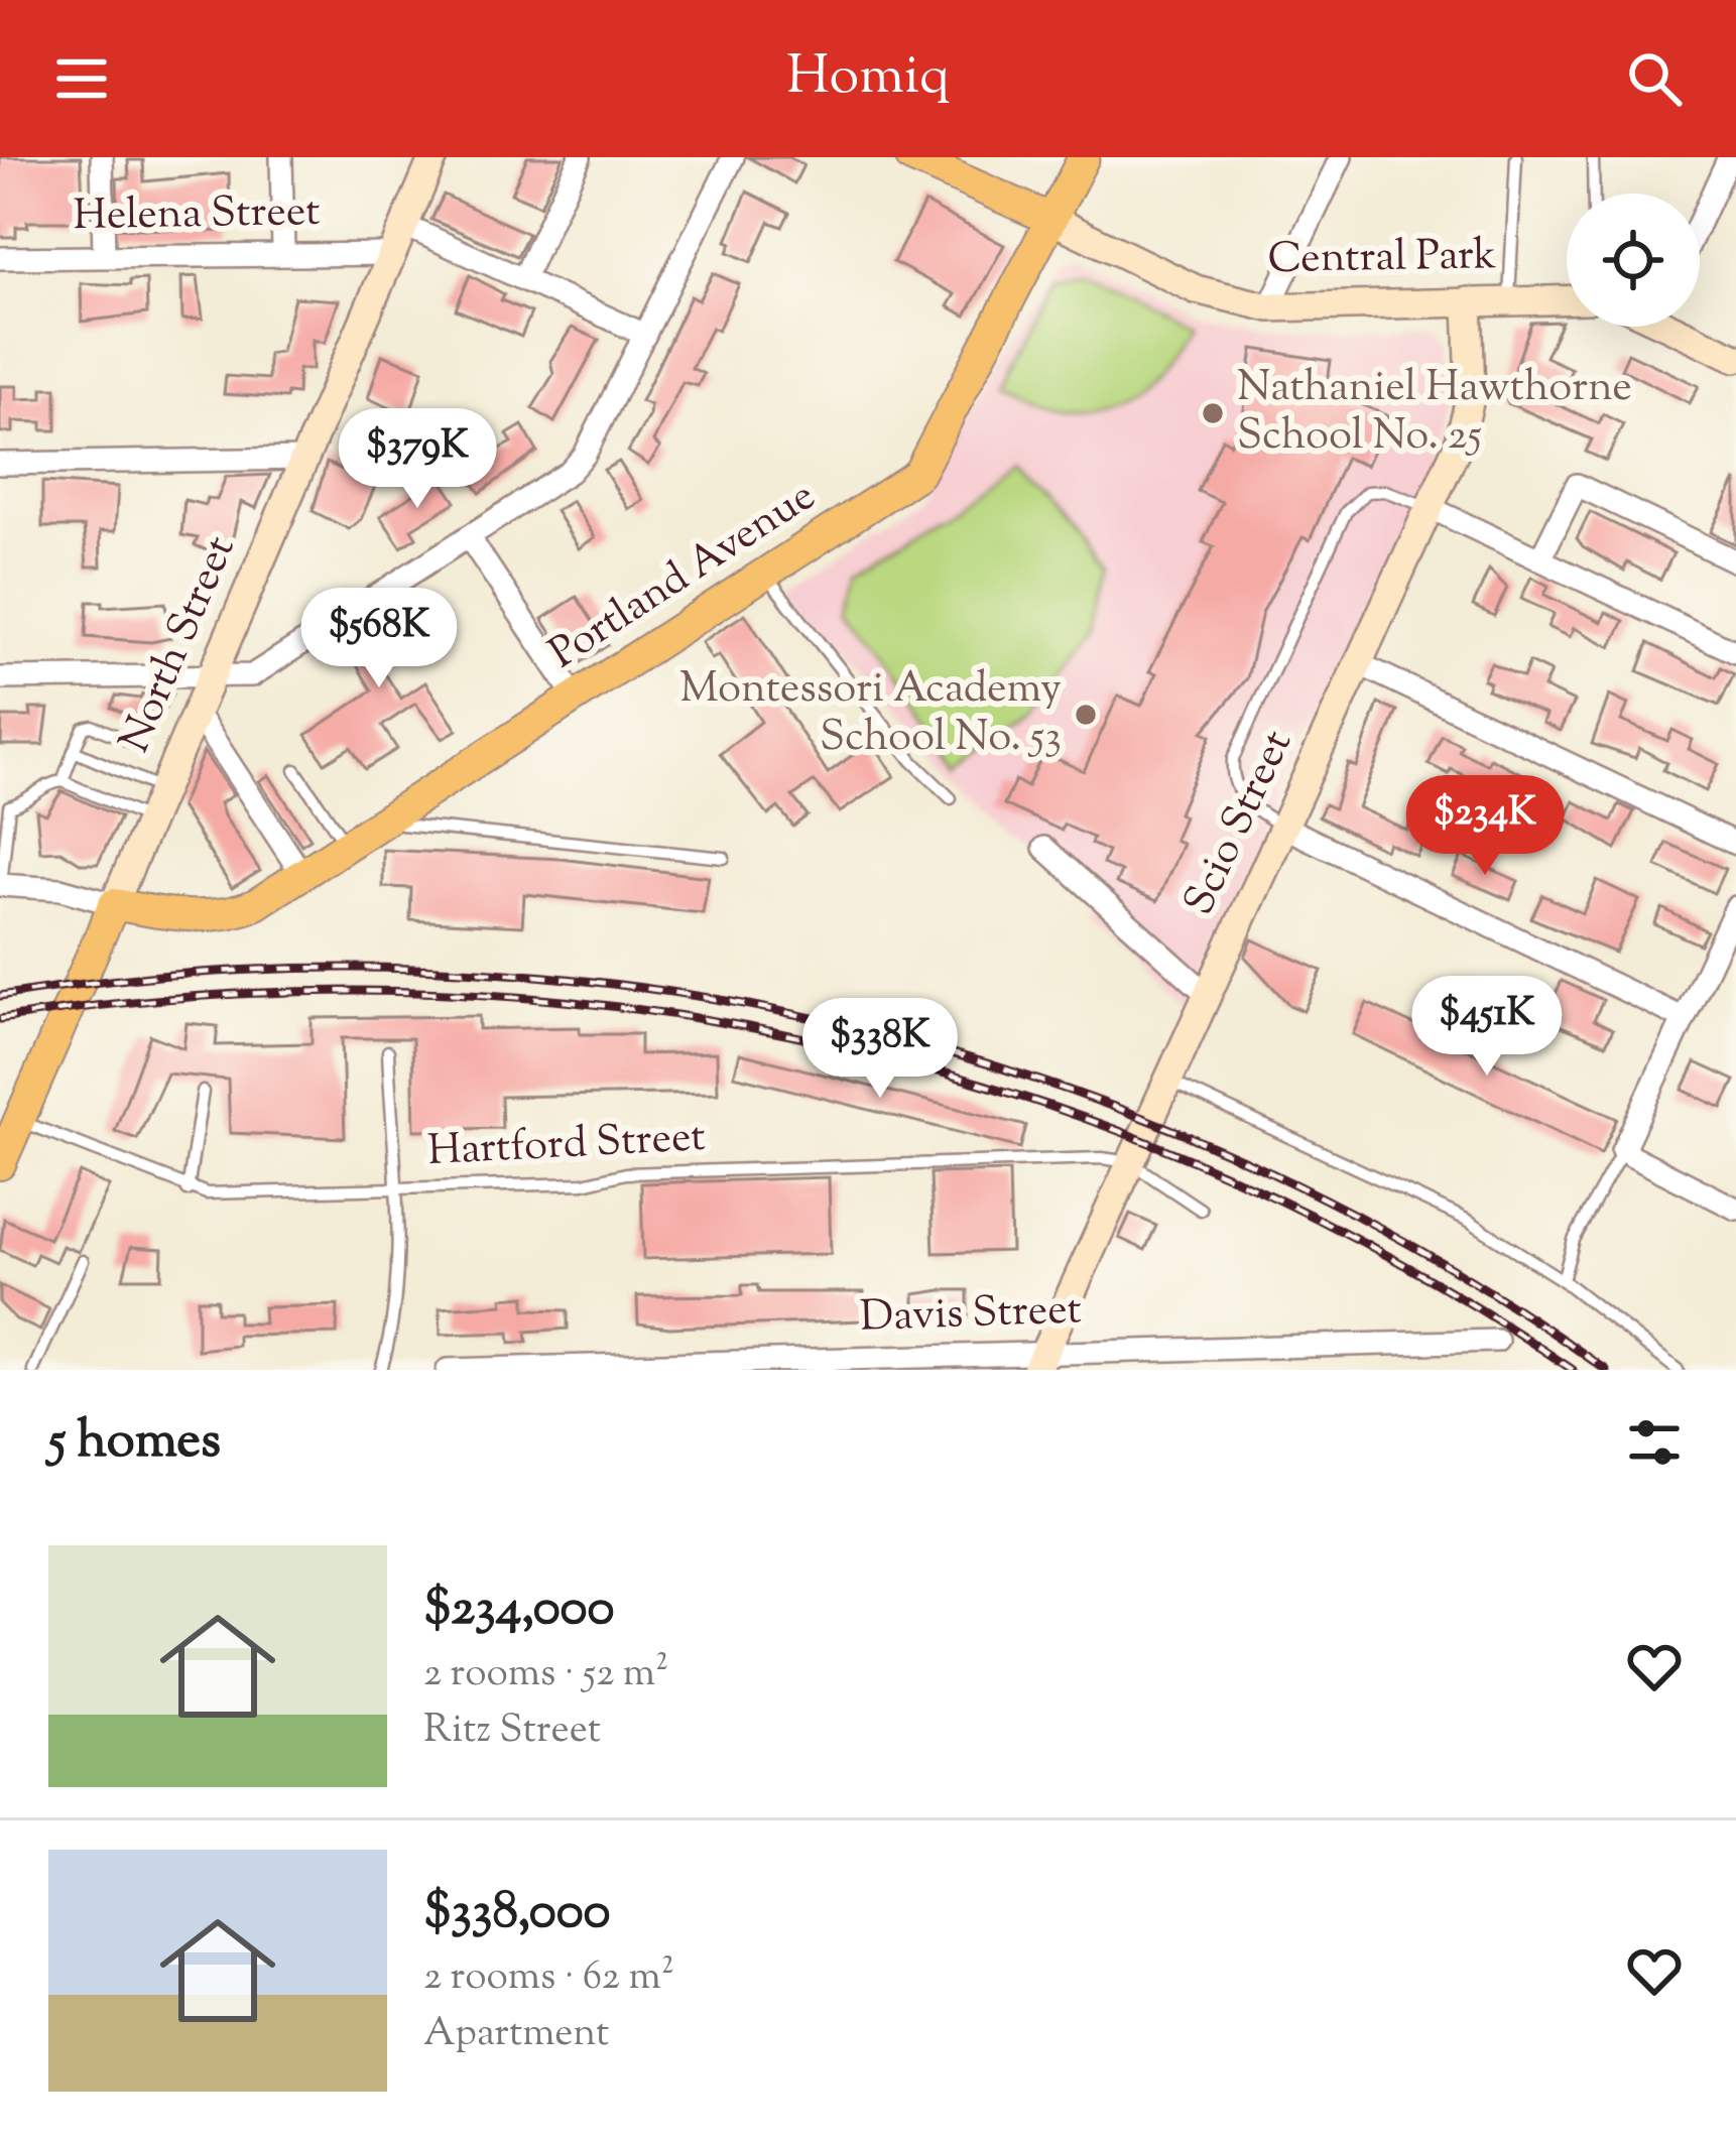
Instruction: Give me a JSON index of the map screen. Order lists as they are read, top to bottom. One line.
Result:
{"streets":{"main road":["Portland Avenue","North Street"],"street":["Helena Street","Central Park","Scio Street","Davis Street"],"lane":["Hartford Street"]},"crossings":[["Helena Street","North Street"],["Central Park","Portland Avenue"],["Central Park","Scio Street"],["Portland Avenue","North Street"],["North Street","Hartford Street"],["Scio Street","Hartford Street"],["Scio Street","Davis Street"]],"places":["Nathaniel Hawthorne School No. 25","Montessori Academy School No. 53"],"page":{"header":"Homiq","price":["$379K","$568K","$234K","$451K","$338K"],"heading":"5 homes","list":[{"name":"$234,000","note":"2 rooms · 52 m² · Ritz Street"},{"name":"$338,000","note":"2 rooms · 62 m² · Apartment"}]}}
